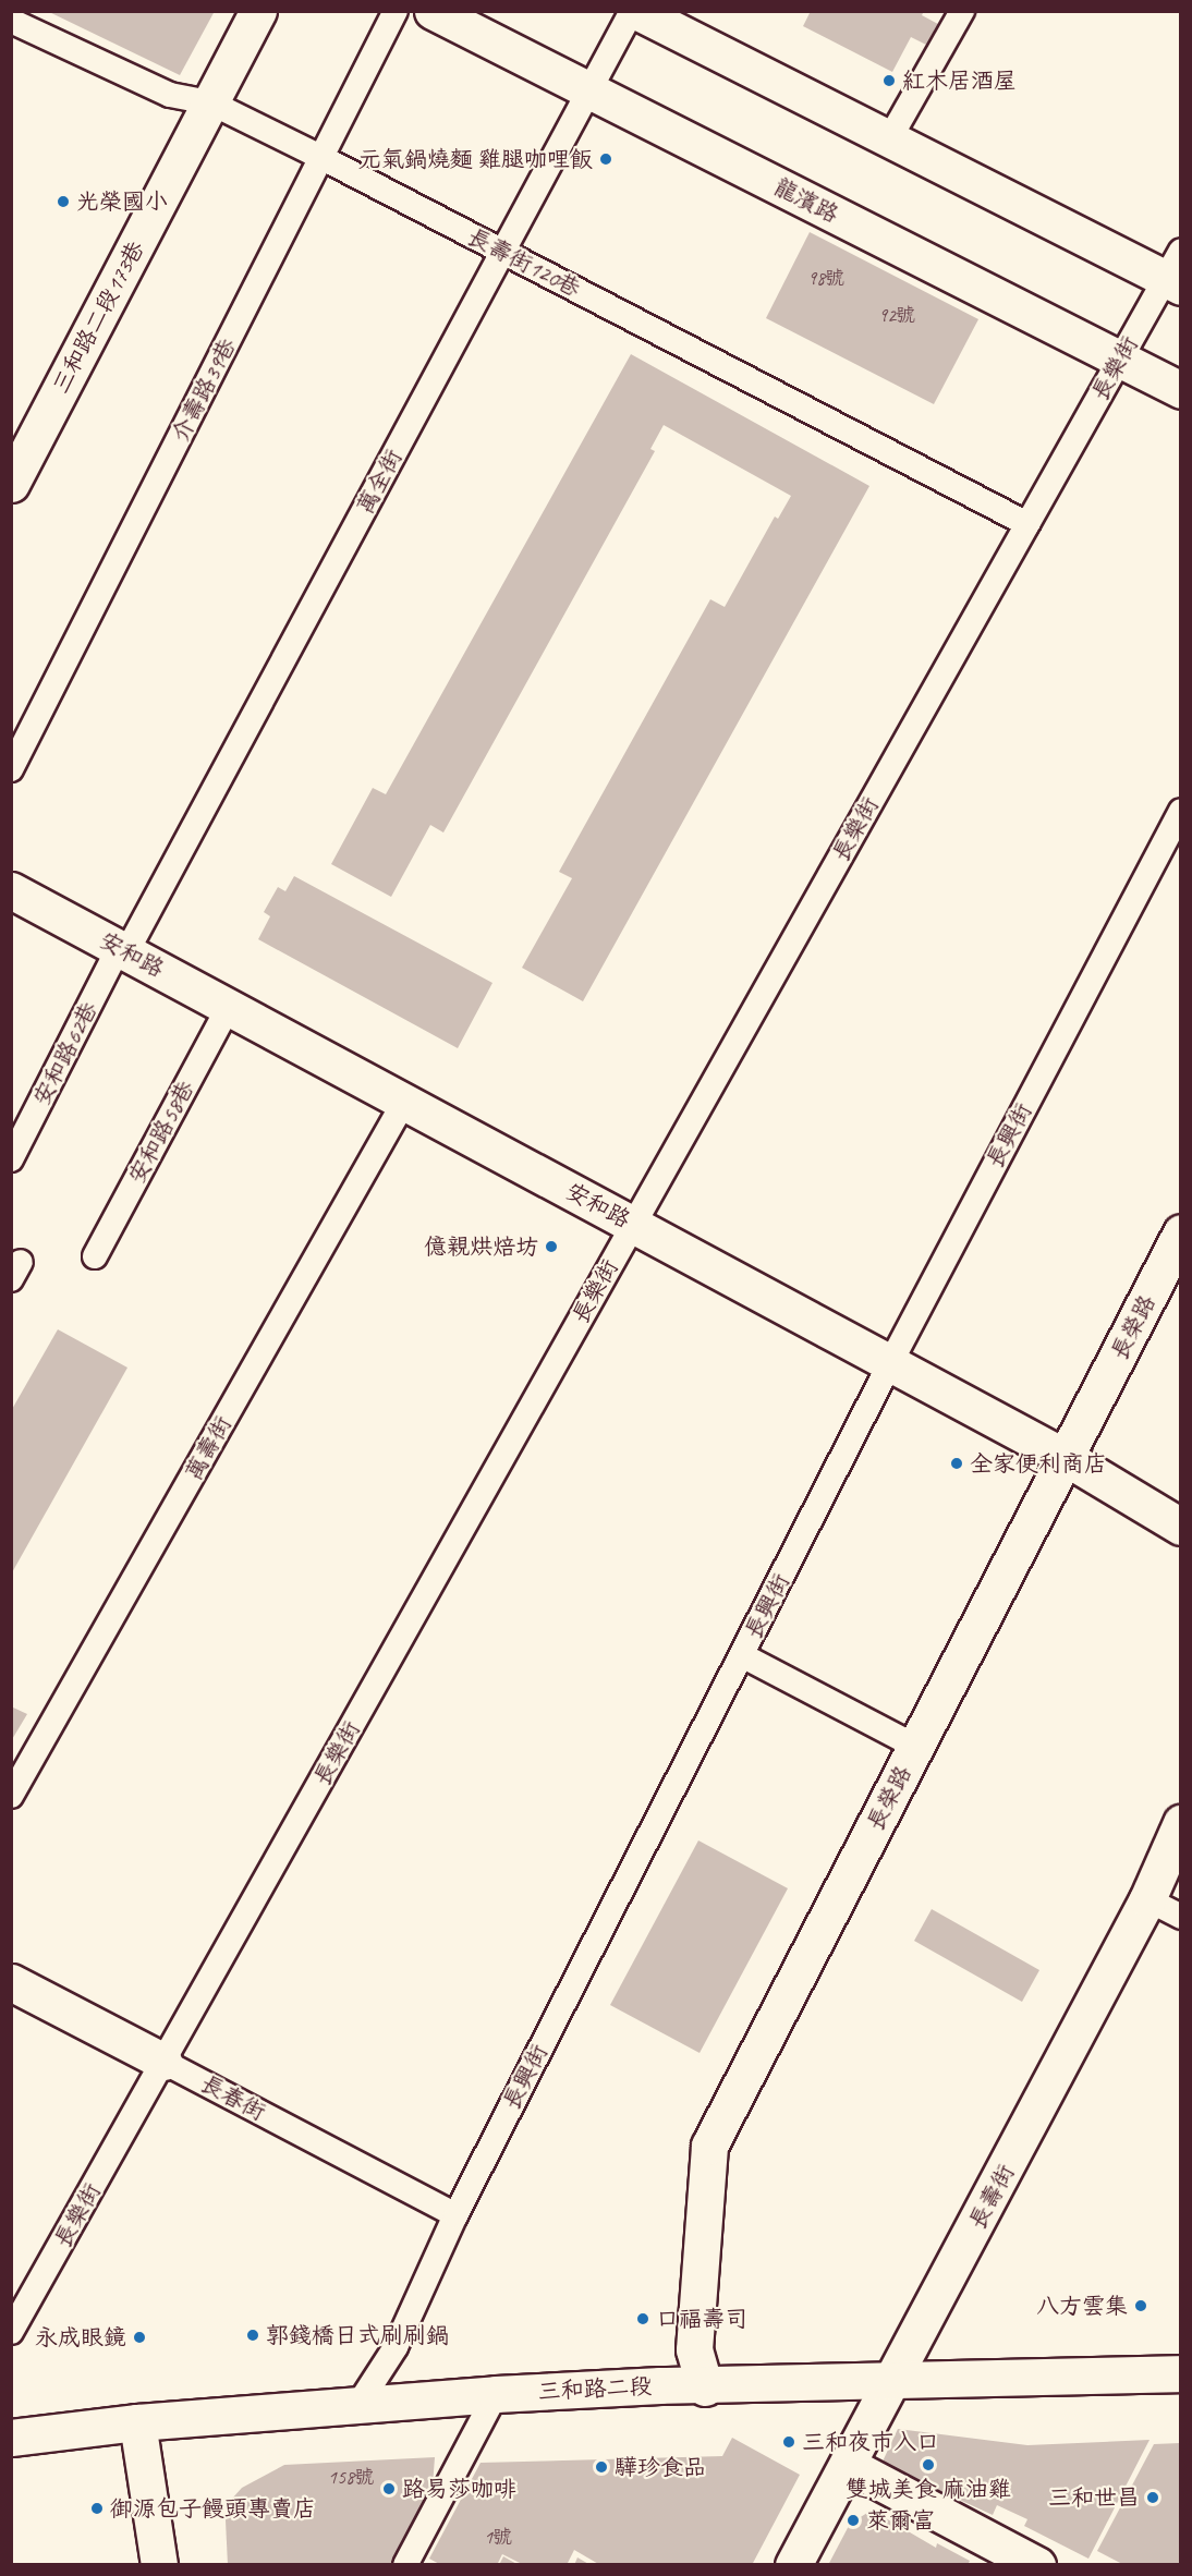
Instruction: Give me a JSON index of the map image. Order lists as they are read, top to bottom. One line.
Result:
{"streets":{"street":["龍濱路","三和路二段173巷","安和路","長榮路","長春街","長壽街","三和路二段"],"lane":["長壽街120巷","長樂街","介壽路39巷","萬全街","安和路62巷","安和路58巷","長興街","萬壽街"]},"crossings":[["龍濱路","長樂街"],["龍濱路","萬全街"],["長壽街120巷","三和路二段173巷"],["長壽街120巷","長樂街"],["長壽街120巷","介壽路39巷"],["長壽街120巷","萬全街"],["長樂街","安和路"],["長樂街","長春街"],["萬全街","安和路"],["萬全街","安和路62巷"],["安和路","安和路62巷"],["安和路","安和路58巷"],["安和路","長興街"],["安和路","長榮路"],["安和路","萬壽街"],["長興街","長春街"],["長興街","三和路二段"],["長榮路","三和路二段"],["長壽街","三和路二段"]],"places":["紅木居酒屋","元氣鍋燒麵 雞腿咖哩飯","光榮國小","億親烘焙坊","全家便利商店","八方雲集","口福壽司","郭錢橋日式刷刷鍋","永成眼鏡","三和夜市入口","雙城美食 麻油雞","驊珍食品","路易莎咖啡","三和世昌","御源包子饅頭專賣店","萊爾富"],"house_numbers":["98號","92號","158號","1號"]}
